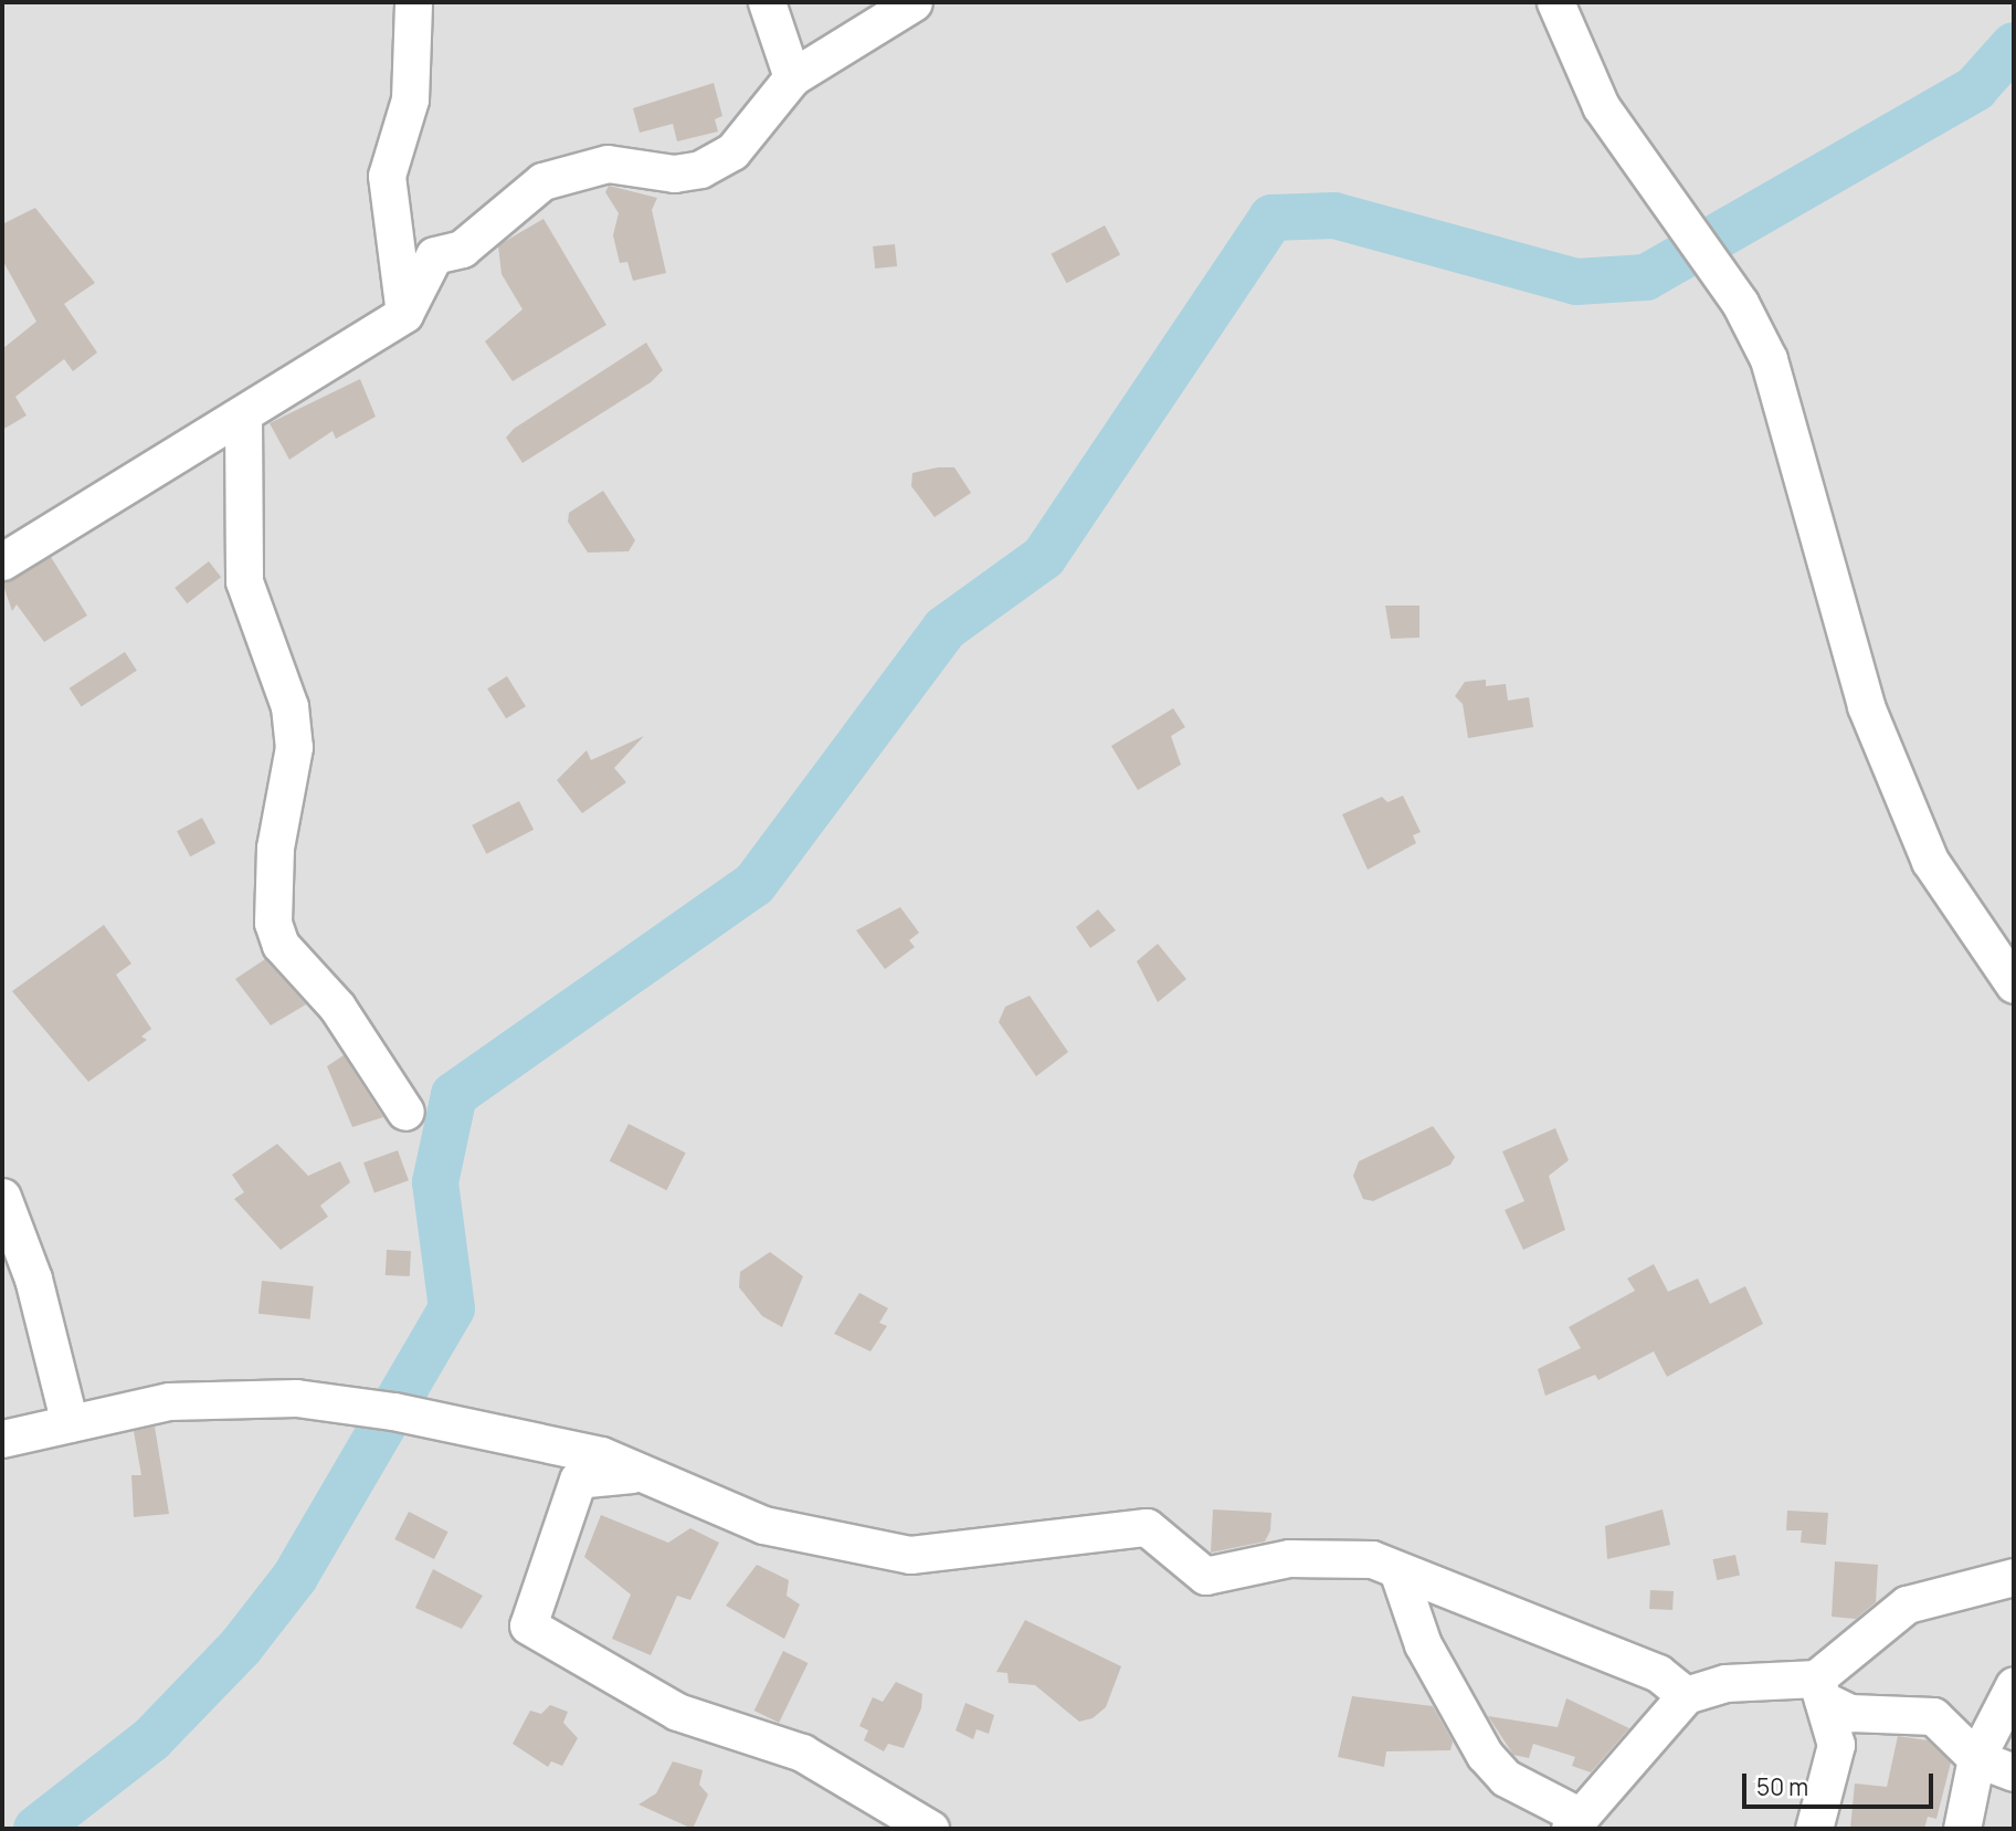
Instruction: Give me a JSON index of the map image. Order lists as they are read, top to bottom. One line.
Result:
{"scale_bar":"50 m"}
